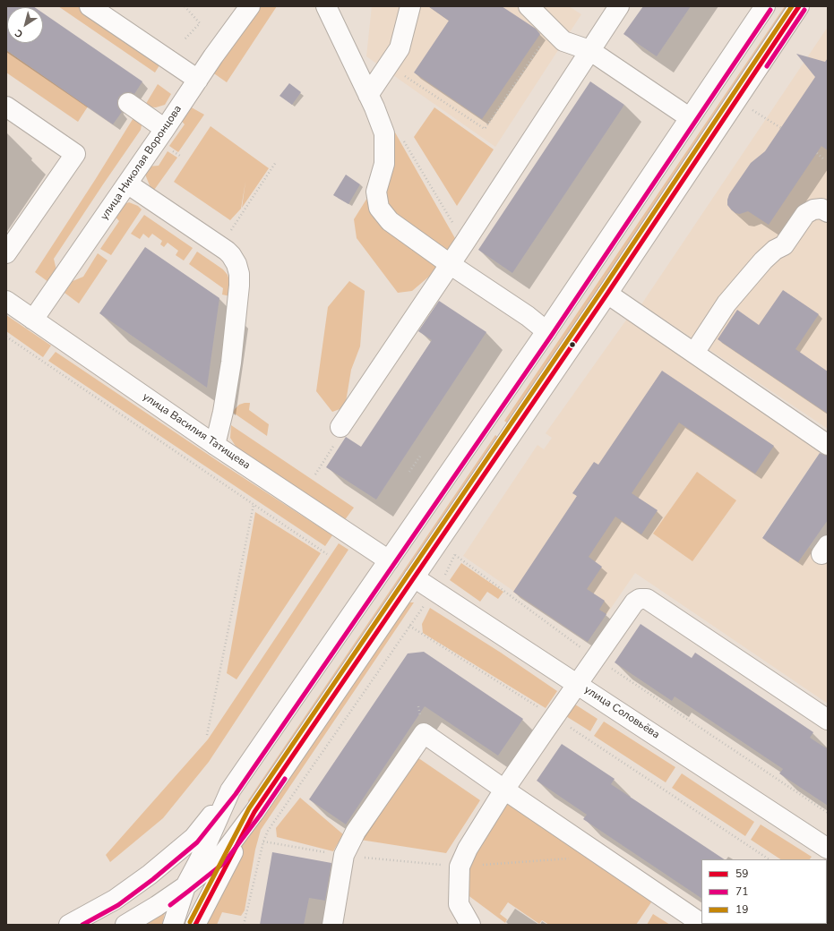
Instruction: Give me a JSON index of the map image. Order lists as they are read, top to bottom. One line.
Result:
{"streets":{"main road":["улица Николая Воронцова","улица Василия Татищева","улица Соловьёва"]},"crossings":[["улица Николая Воронцова","улица Василия Татищева"]],"lines":["transit line 59","transit line 19","transit line 71"],"legend":["59","71","19"],"north":"bottom left"}
